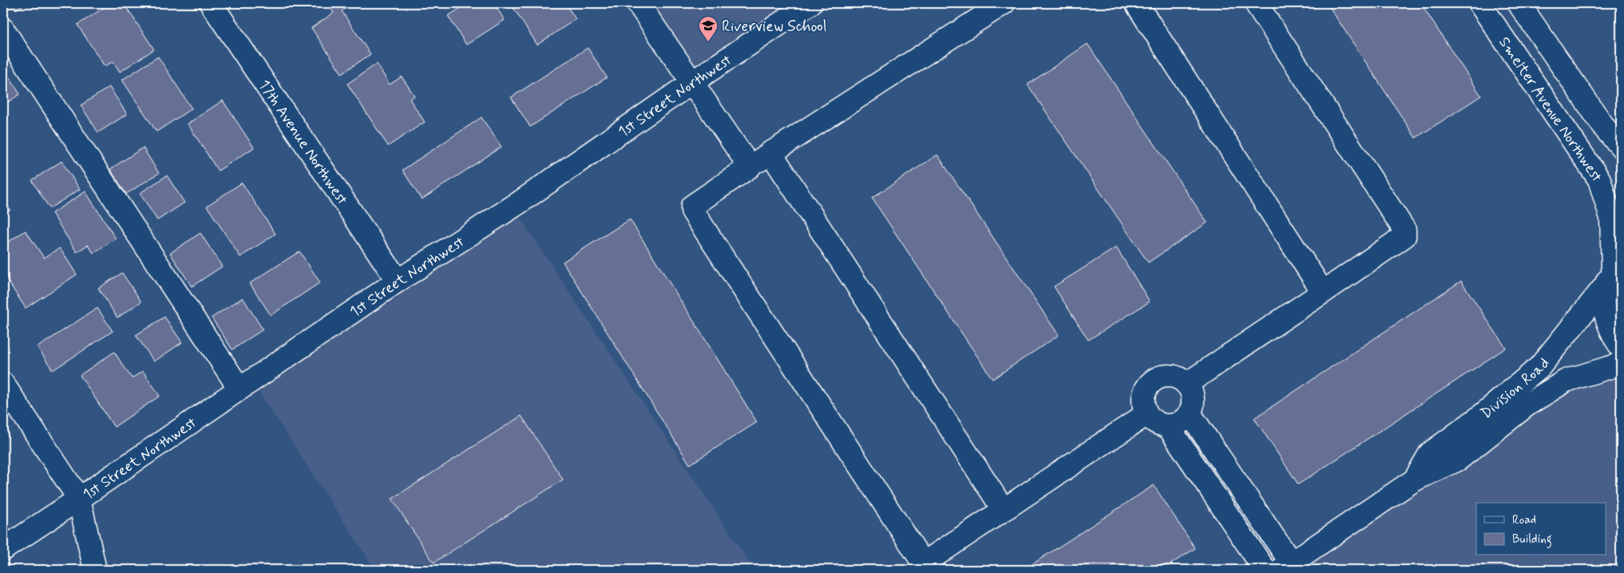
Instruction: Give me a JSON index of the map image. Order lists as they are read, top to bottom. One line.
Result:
{"streets":{"street":["1st Street Northwest","Smelter Avenue Northwest","17th Avenue Northwest","Division Road"]},"crossings":[["1st Street Northwest","17th Avenue Northwest"],["Smelter Avenue Northwest","Division Road"]],"places":{"school or university":["Riverview School"]},"legend":["Road","Building"]}
